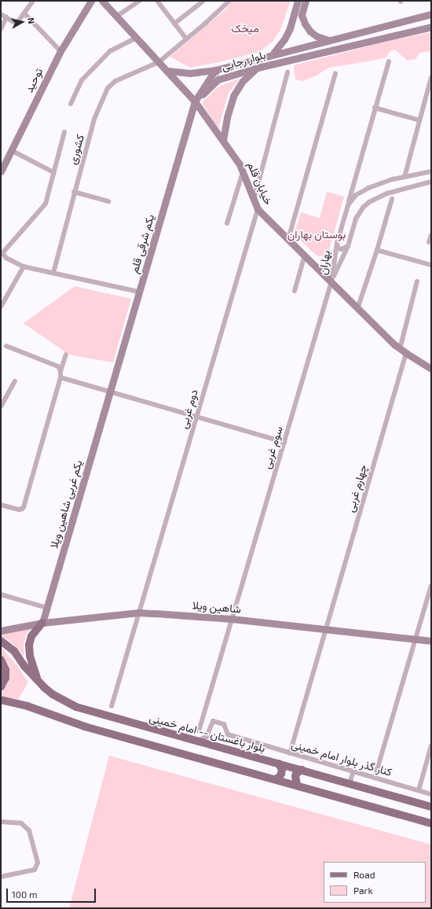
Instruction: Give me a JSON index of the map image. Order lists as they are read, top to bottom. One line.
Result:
{"streets":{"main road":["بلوار باغستان -- امام خمینی"],"street":["بلوار رجایی","توحید","کشوری","خیابان قلم","یکم شرقی قلم","بهاران","دوم غربی","سوم غربی","چهارم غربی","یکم غربی شاهین ویلا","شاهین ویلا","کنار گذر بلوار امام خمینی"]},"crossings":[["بلوار رجایی","خیابان قلم"],["بلوار رجایی","یکم شرقی قلم"],["کشوری","خیابان قلم"],["خیابان قلم","یکم شرقی قلم"],["خیابان قلم","بهاران"],["خیابان قلم","دوم غربی"],["خیابان قلم","سوم غربی"],["خیابان قلم","چهارم غربی"],["یکم شرقی قلم","یکم غربی شاهین ویلا"],["بهاران","سوم غربی"],["دوم غربی","شاهین ویلا"],["سوم غربی","شاهین ویلا"],["چهارم غربی","شاهین ویلا"],["چهارم غربی","کنار گذر بلوار امام خمینی"],["یکم غربی شاهین ویلا","شاهین ویلا"],["بلوار باغستان -- امام خمینی","کنار گذر بلوار امام خمینی"]],"parks":["میخک","بوستان بهاران"],"legend":["Road","Park"],"scale_bar":"100 m","north":"right"}
